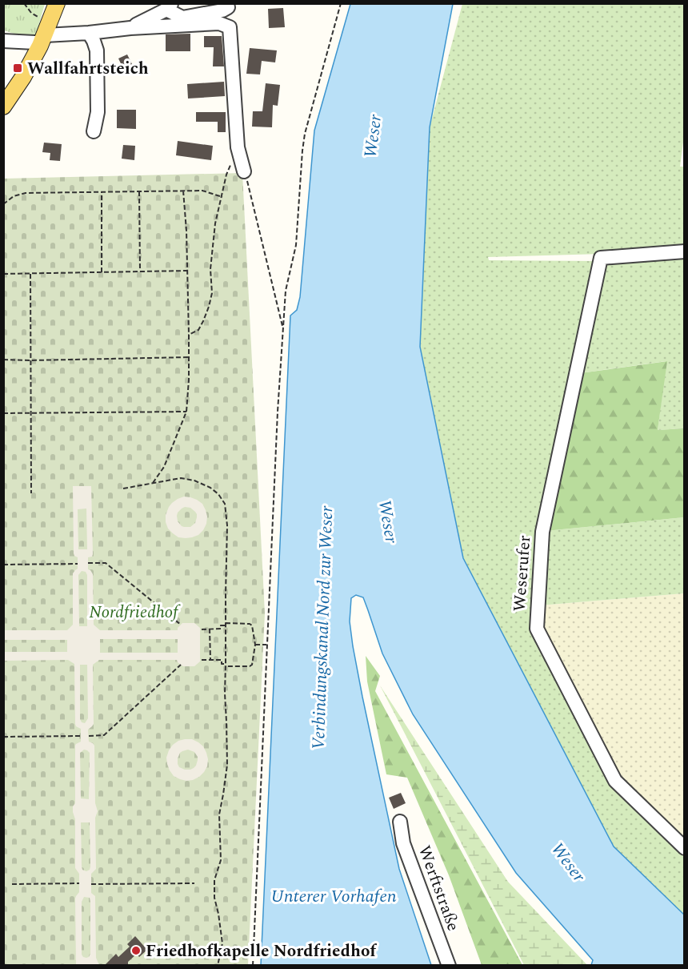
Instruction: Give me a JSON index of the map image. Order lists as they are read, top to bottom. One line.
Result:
{"streets":{"street":["Weserufer","Werftstraße"]},"water":["Weser","Verbindungskanal Nord zur Weser","Unterer Vorhafen"],"parks":["Nordfriedhof"],"places":{"transit":["Wallfahrtsteich"],"other":["Friedhofkapelle Nordfriedhof"]}}
